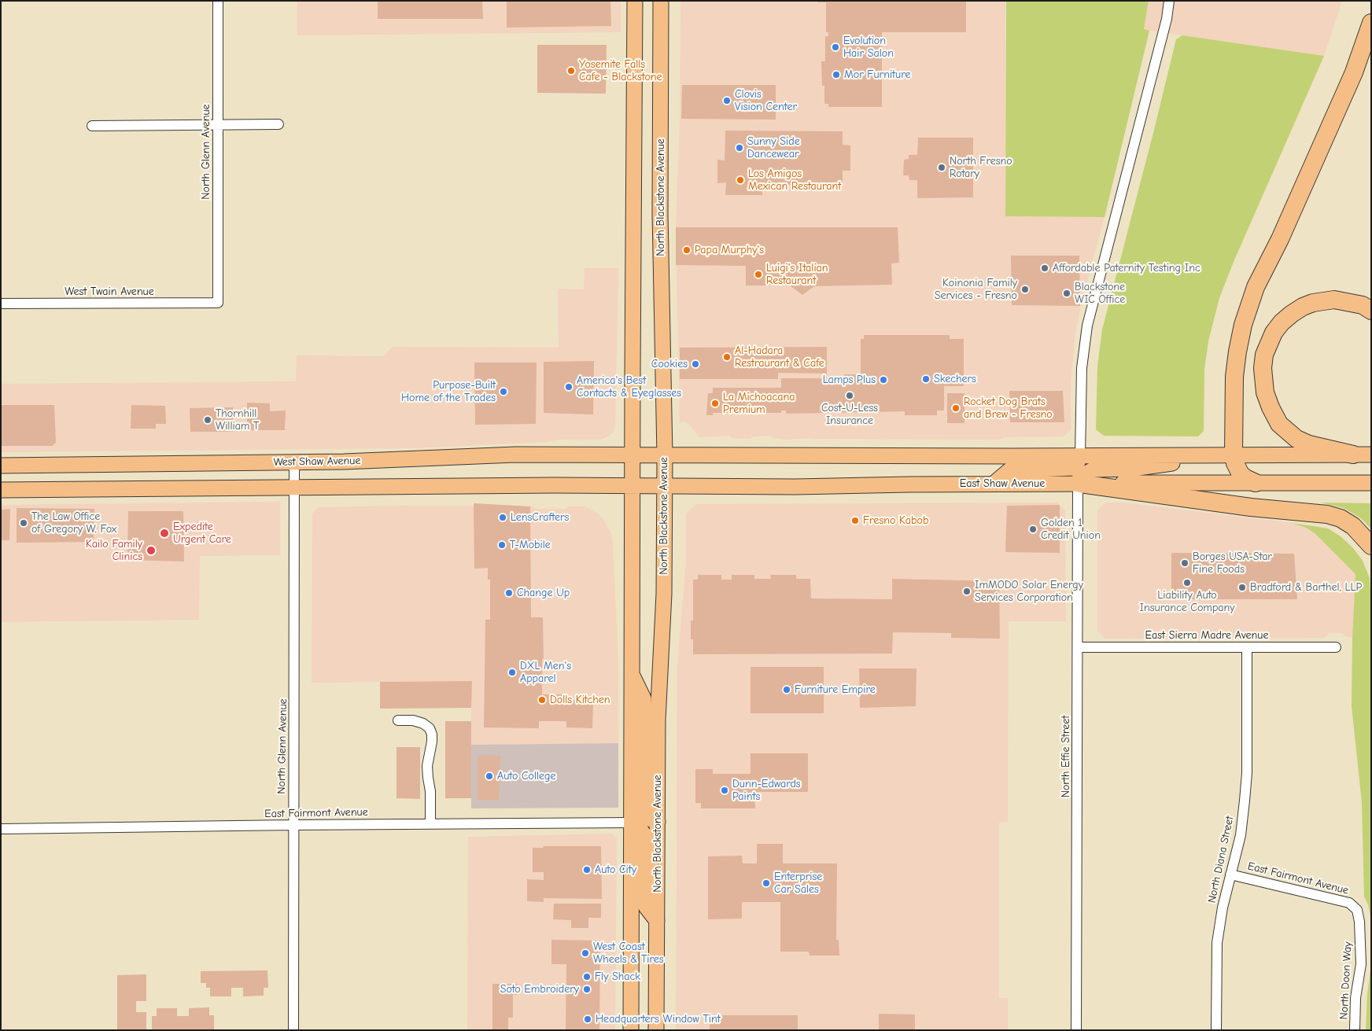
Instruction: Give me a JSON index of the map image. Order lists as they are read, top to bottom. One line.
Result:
{"streets":{"main road":["North Blackstone Avenue","West Shaw Avenue","East Shaw Avenue"],"street":["North Glenn Avenue","West Twain Avenue","East Sierra Madre Avenue","North Effie Street","East Fairmont Avenue","North Diana Street","North Doon Way"]},"crossings":[["North Glenn Avenue","West Twain Avenue"],["North Glenn Avenue","West Shaw Avenue"],["North Glenn Avenue","East Fairmont Avenue"],["North Blackstone Avenue","East Shaw Avenue"],["East Shaw Avenue","North Effie Street"],["East Sierra Madre Avenue","North Effie Street"],["East Sierra Madre Avenue","North Diana Street"],["East Fairmont Avenue","North Diana Street"],["East Fairmont Avenue","North Doon Way"]],"places":["Evolution Hair Salon","Yosemite Falls Cafe - Blackstone","Mor Furniture","Clovis Vision Center","Sunny Side Dancewear","North Fresno Rotary","Los Amigos Mexican Restaurant","Papa Murphy's","Affordable Paternity Testing Inc","Luigi's Italian Restaurant","Koinonia Family Services - Fresno","Blackstone WIC Office","Al-Hadara Restraurant & Cafe","Cookies","Skechers","Lamps Plus","America's Best Contacts & Eyeglasses","Purpose-Built Home of the Trades","Cost-U-Less Insurance","La Michoacana Premium","Rocket Dog Brats and Brew - Fresno","Thornhill William T","LensCrafters","Fresno Kabob","The Law Office of Gregory W. Fox","Golden 1 Credit Union","Expedite Urgent Care","T-Mobile","Kailo Family Clinics","Borges USA-Star Fine Foods","Liability Auto Insurance Company","Bradford & Barthel, LLP","ImMODO Solar Energy Services Corporation","Change Up","DXL Men's Apparel","Furniture Empire","Dolls Kitchen","Auto College","Dunn-Edwards Paints","Auto City","Enterprise Car Sales","West Coast Wheels & Tires","Fly Shack","Soto Embroidery","Headquarters Window Tint"]}
